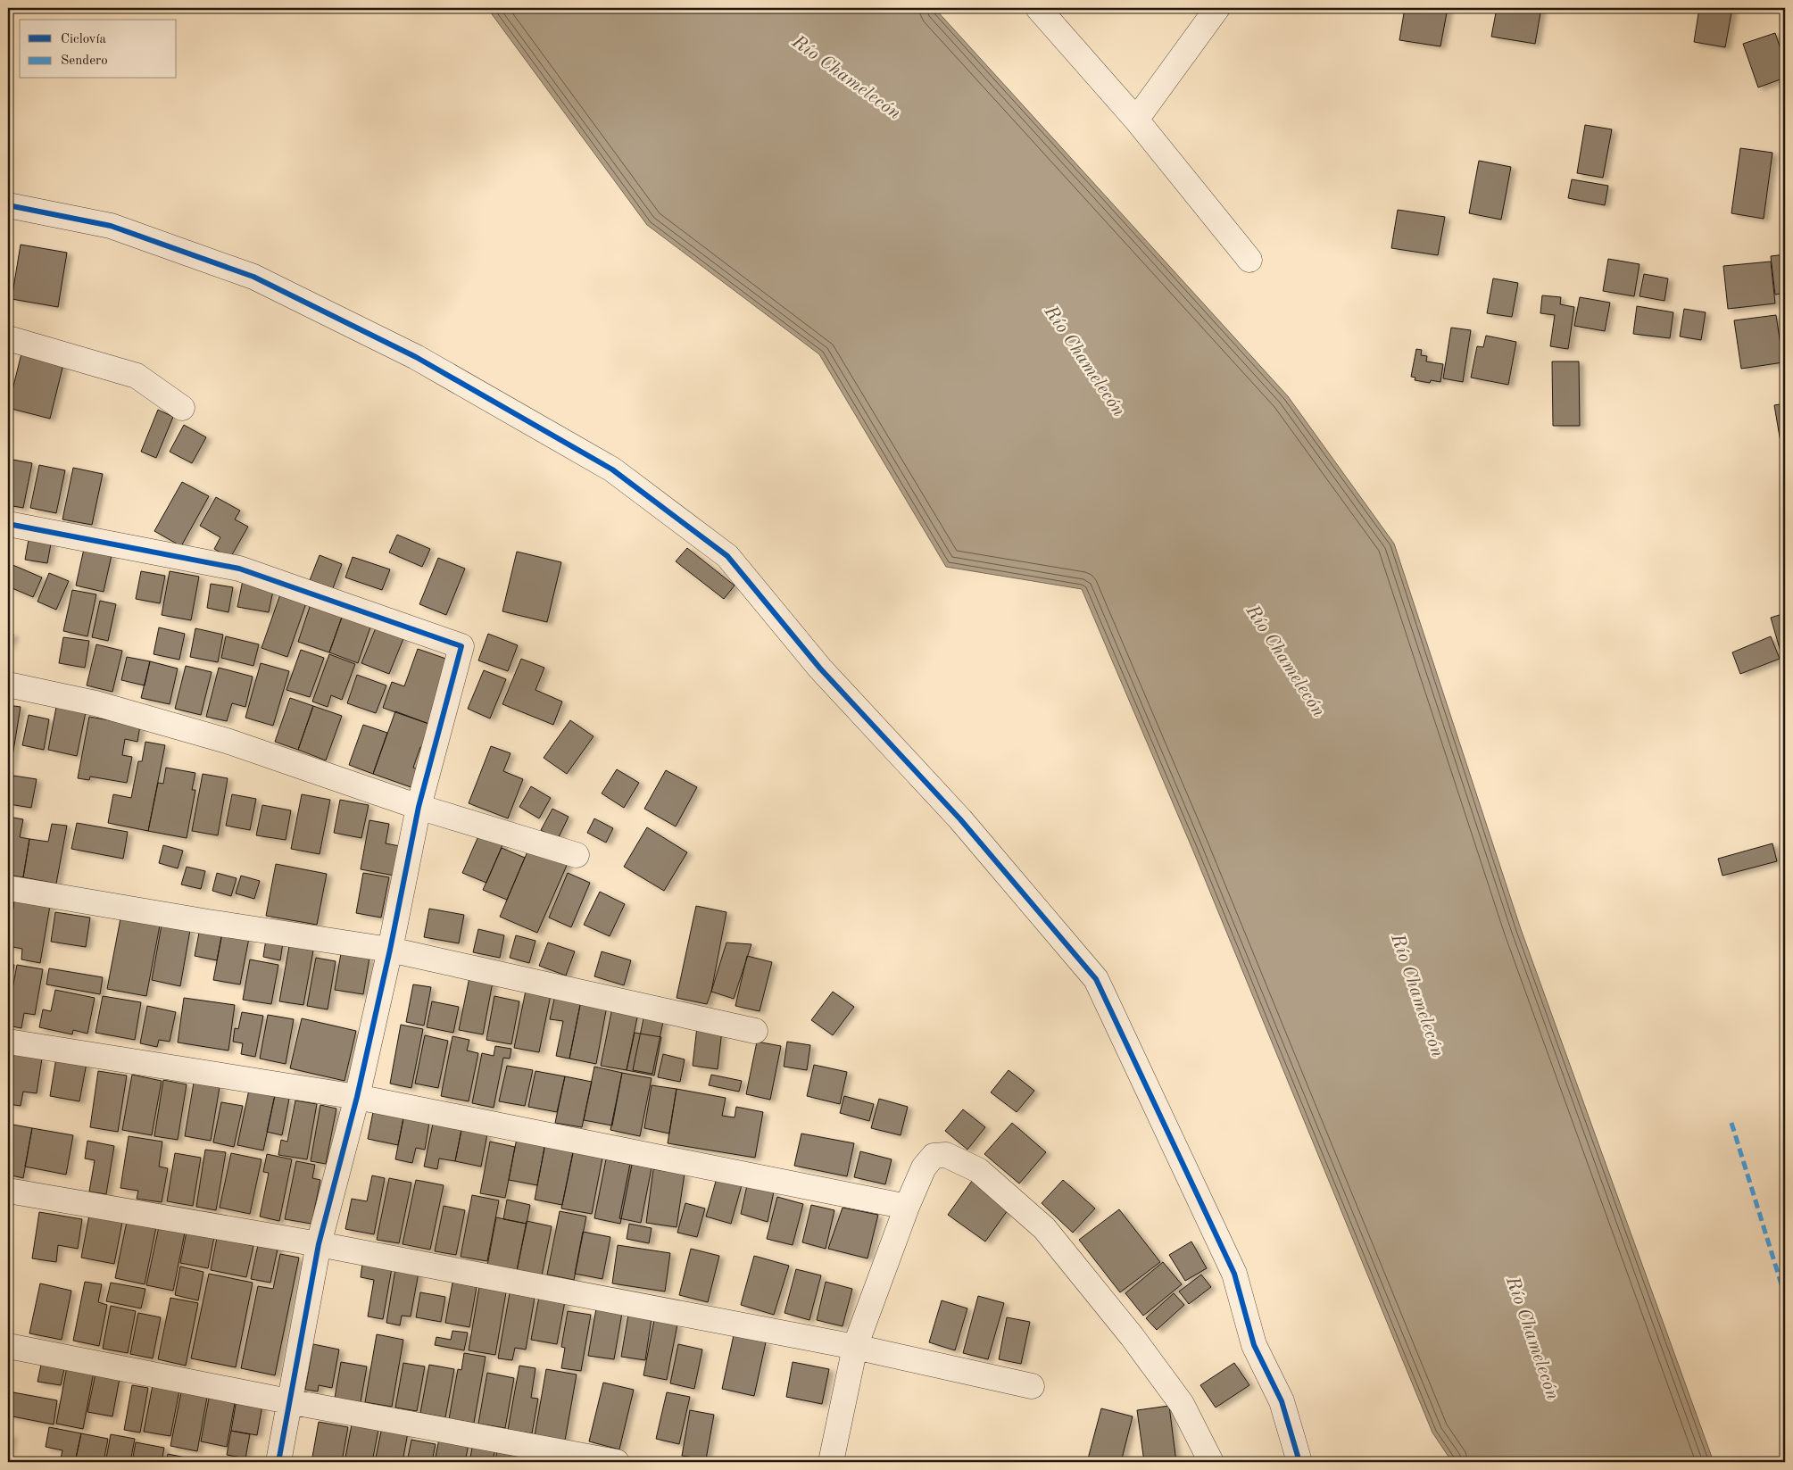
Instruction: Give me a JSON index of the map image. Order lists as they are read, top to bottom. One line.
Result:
{"water":["Río Chamelecón"],"legend":["Ciclovía","Sendero"]}
